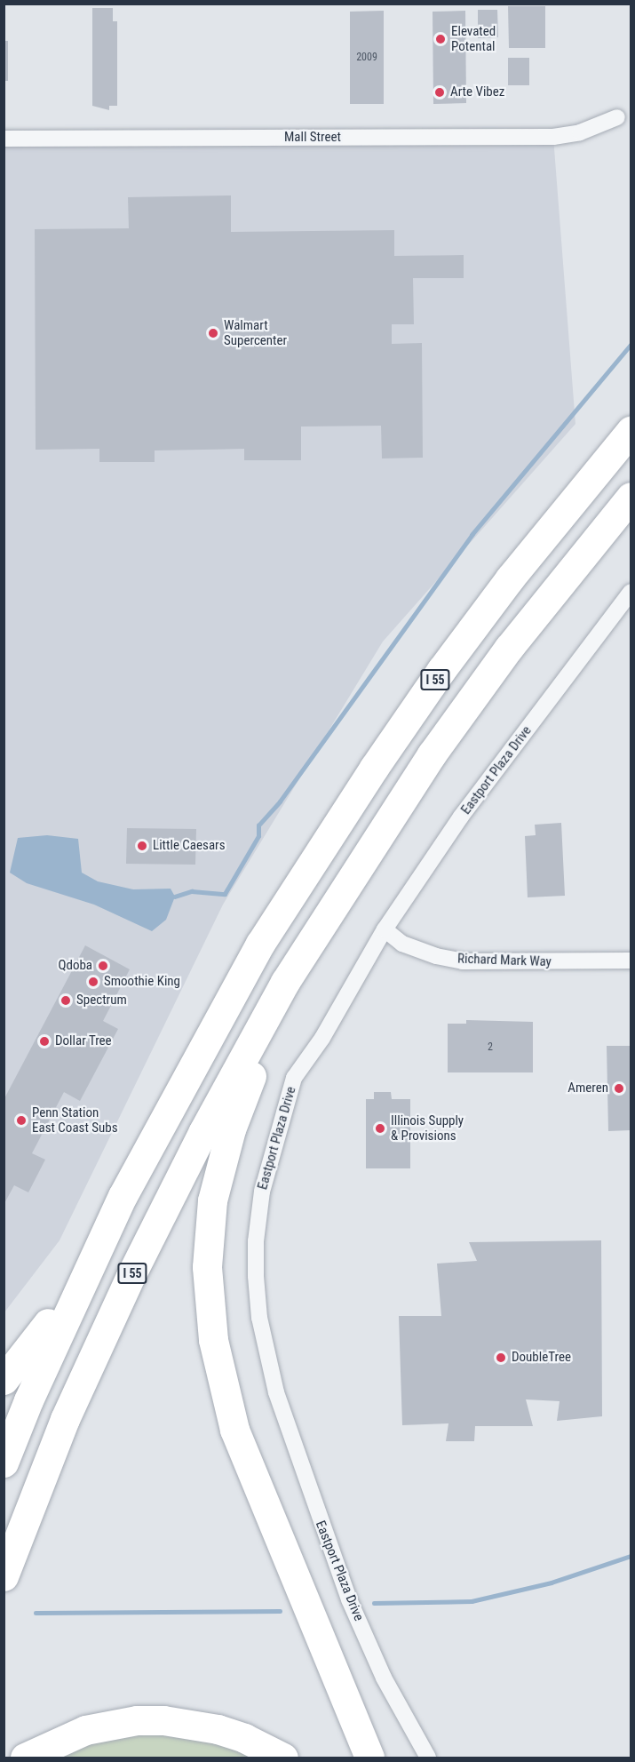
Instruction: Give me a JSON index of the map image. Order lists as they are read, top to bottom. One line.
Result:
{"streets":{"highway":["I 55"],"street":["Mall Street","Eastport Plaza Drive","Richard Mark Way"]},"crossings":[["Eastport Plaza Drive","Richard Mark Way"]],"places":["Elevated Potental","Arte Vibez","Walmart Supercenter","Little Caesars","Qdoba","Smoothie King","Spectrum","Dollar Tree","Ameren","Penn Station East Coast Subs","Illinois Supply & Provisions","DoubleTree"],"house_numbers":["2009","2"]}
